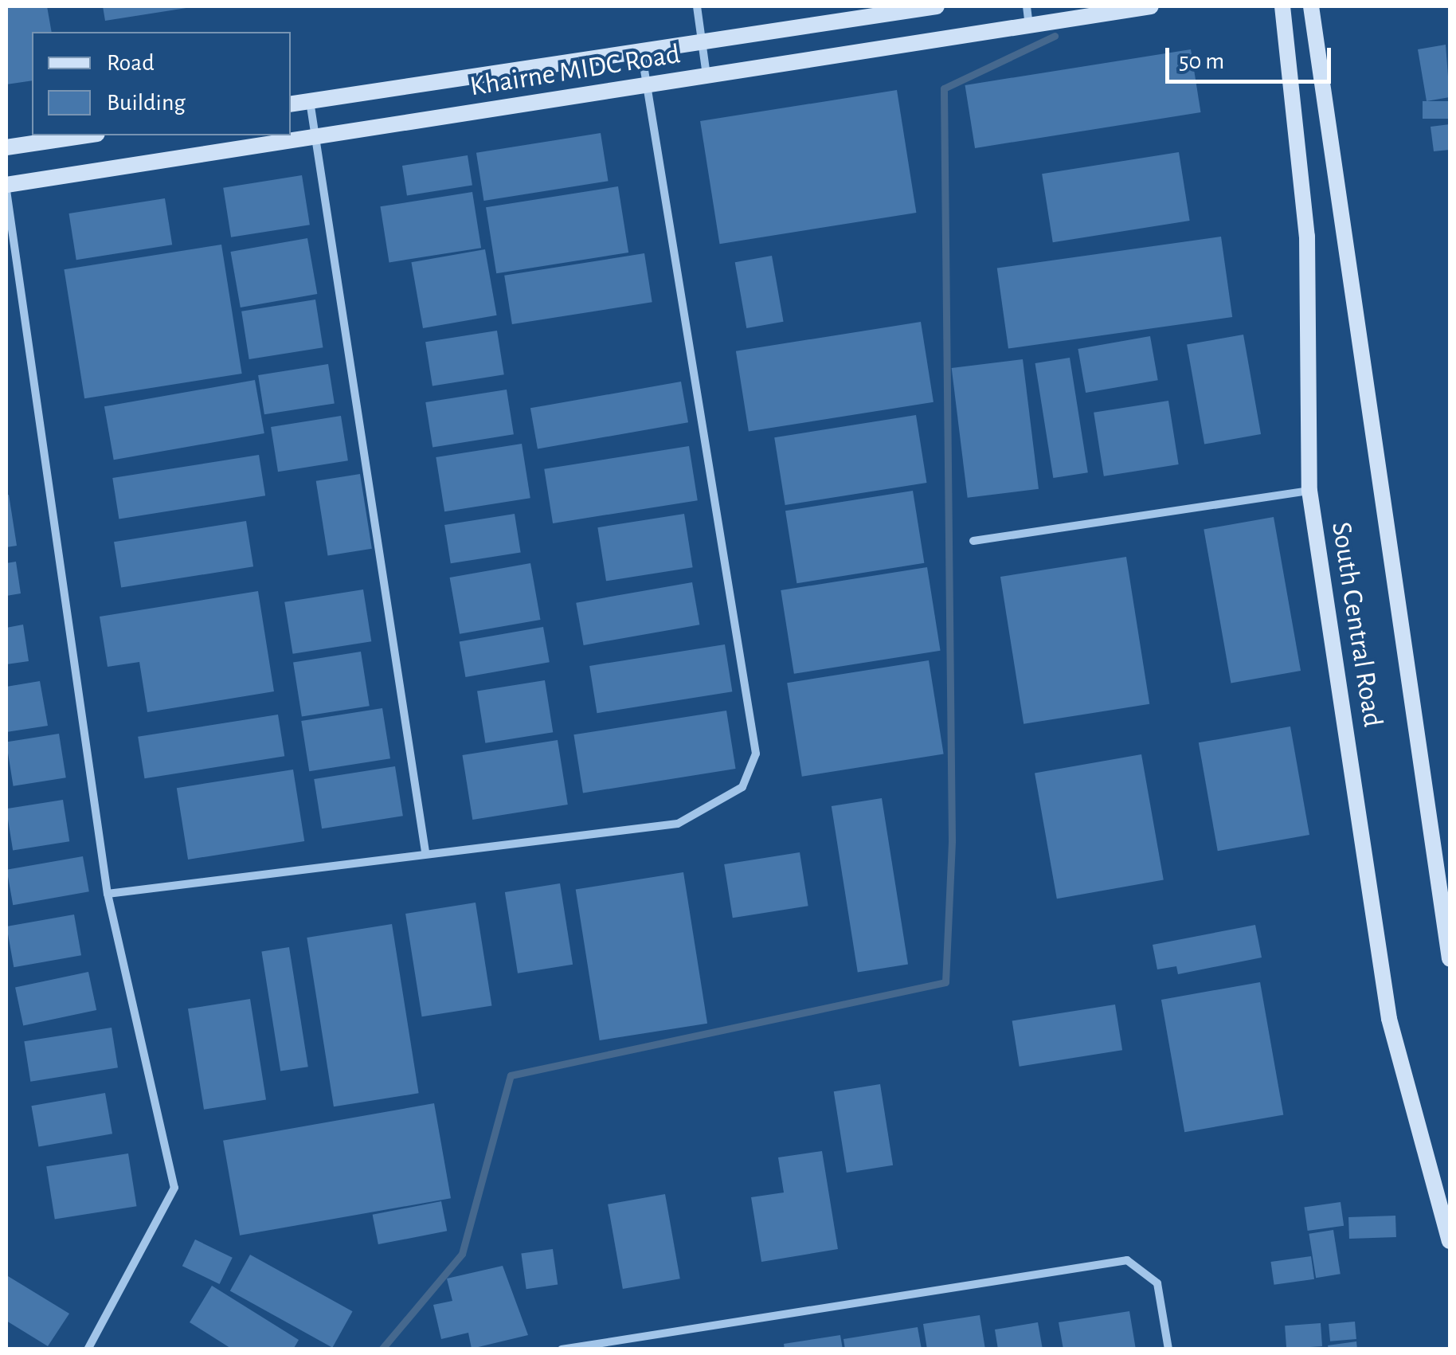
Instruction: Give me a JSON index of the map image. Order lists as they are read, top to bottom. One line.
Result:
{"streets":{"main road":["Khairne MIDC Road","South Central Road"]},"legend":["Road","Building"],"scale_bar":"50 m"}
